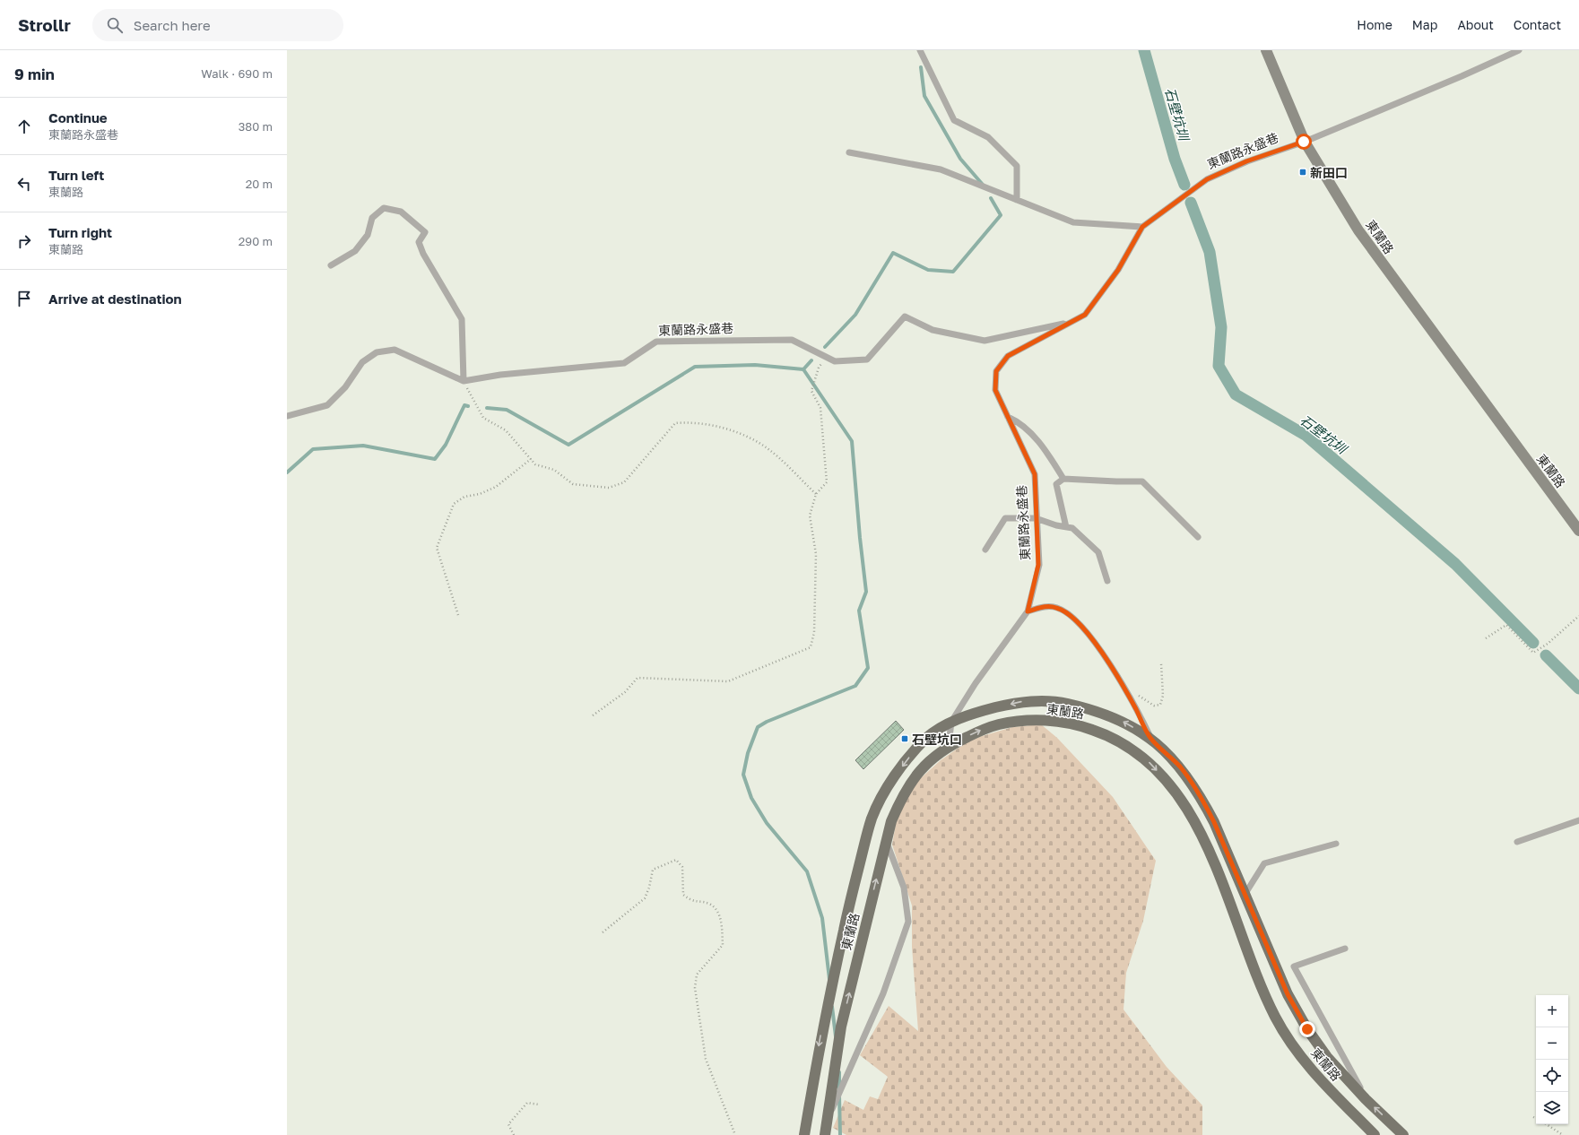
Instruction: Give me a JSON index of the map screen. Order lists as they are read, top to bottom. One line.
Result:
{"streets":{"main road":["東蘭路"],"lane":["東蘭路永盛巷"]},"crossings":[["東蘭路永盛巷","東蘭路"]],"water":["石壁坑圳"],"places":{"transit":["新田口","石壁坑口"]},"page":{"header":"Strollr","search":"Search here","nav":["Home","Map","About","Contact"],"heading":["9 min","Walk · 690 m"],"list":[["Continue","東蘭路永盛巷","380 m"],["Turn left","東蘭路","20 m"],["Turn right","東蘭路","290 m"],"Arrive at destination"],"map_buttons":["+","−"]}}
